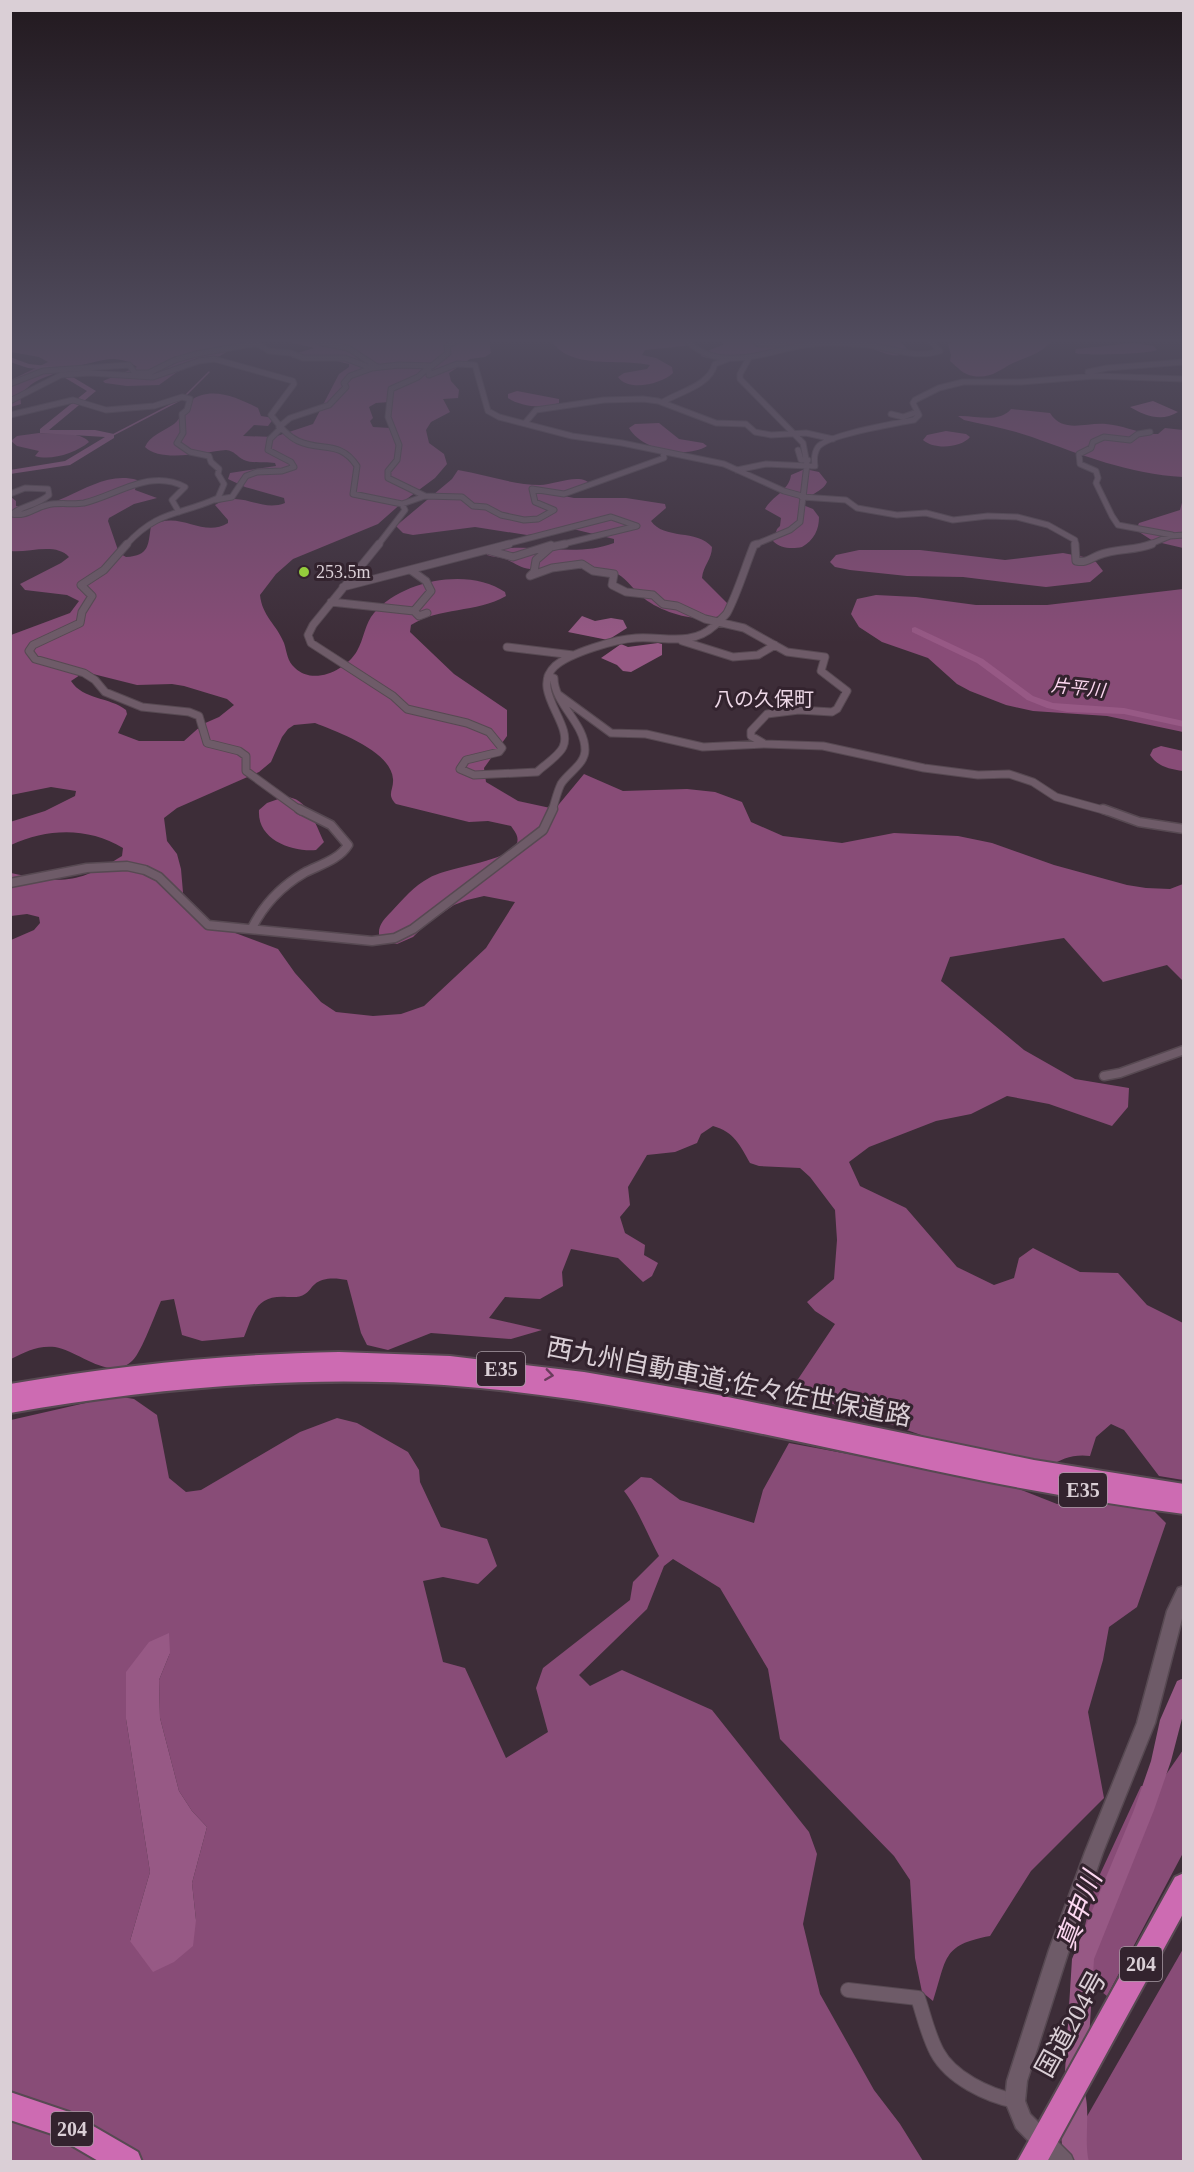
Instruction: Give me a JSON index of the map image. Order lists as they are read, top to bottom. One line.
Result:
{"streets":{"highway":["E35","西九州自動車道;佐々佐世保道路","204","国道204号"]},"districts":["八の久保町"],"water":["片平川","真申川"],"places":["253.5m"]}
